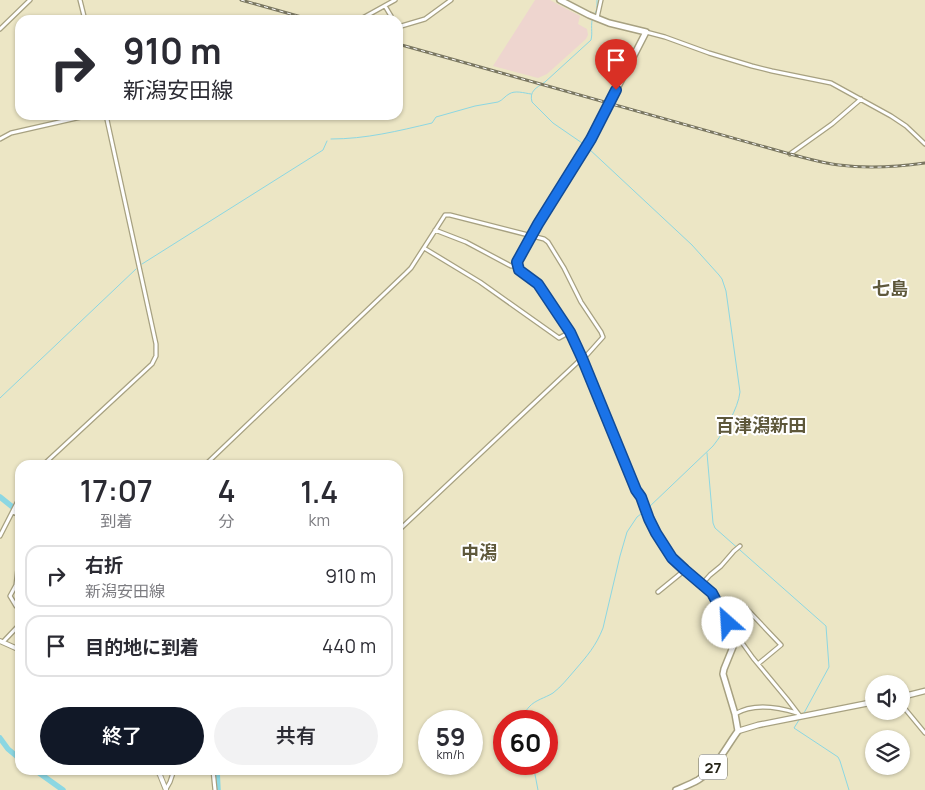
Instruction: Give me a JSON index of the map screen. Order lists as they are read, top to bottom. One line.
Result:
{"streets":{"main road":["27"]},"districts":["七島","百津潟新田","中潟"],"page":{"turn":["910 m","新潟安田線"],"eta":["17:07","到着","4","分","1.4","km"],"list":[{"name":"右折","note":"新潟安田線","value":"910 m"},{"name":"目的地に到着","value":"440 m"}],"buttons":["終了","共有"],"speed":"59 km/h","limit":"60"}}
